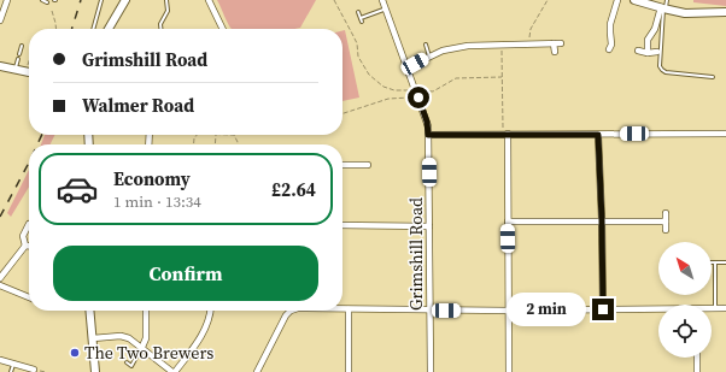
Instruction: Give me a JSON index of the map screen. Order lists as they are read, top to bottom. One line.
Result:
{"streets":{"street":["Grimshill Road"]},"places":["The Two Brewers"],"north":"top left","page":{"banner":["Grimshill Road","Walmer Road"],"list":[{"name":"Economy","note":"1 min · 13:34","value":"£2.64"}],"buttons":"Confirm","bubble":"2 min"}}
